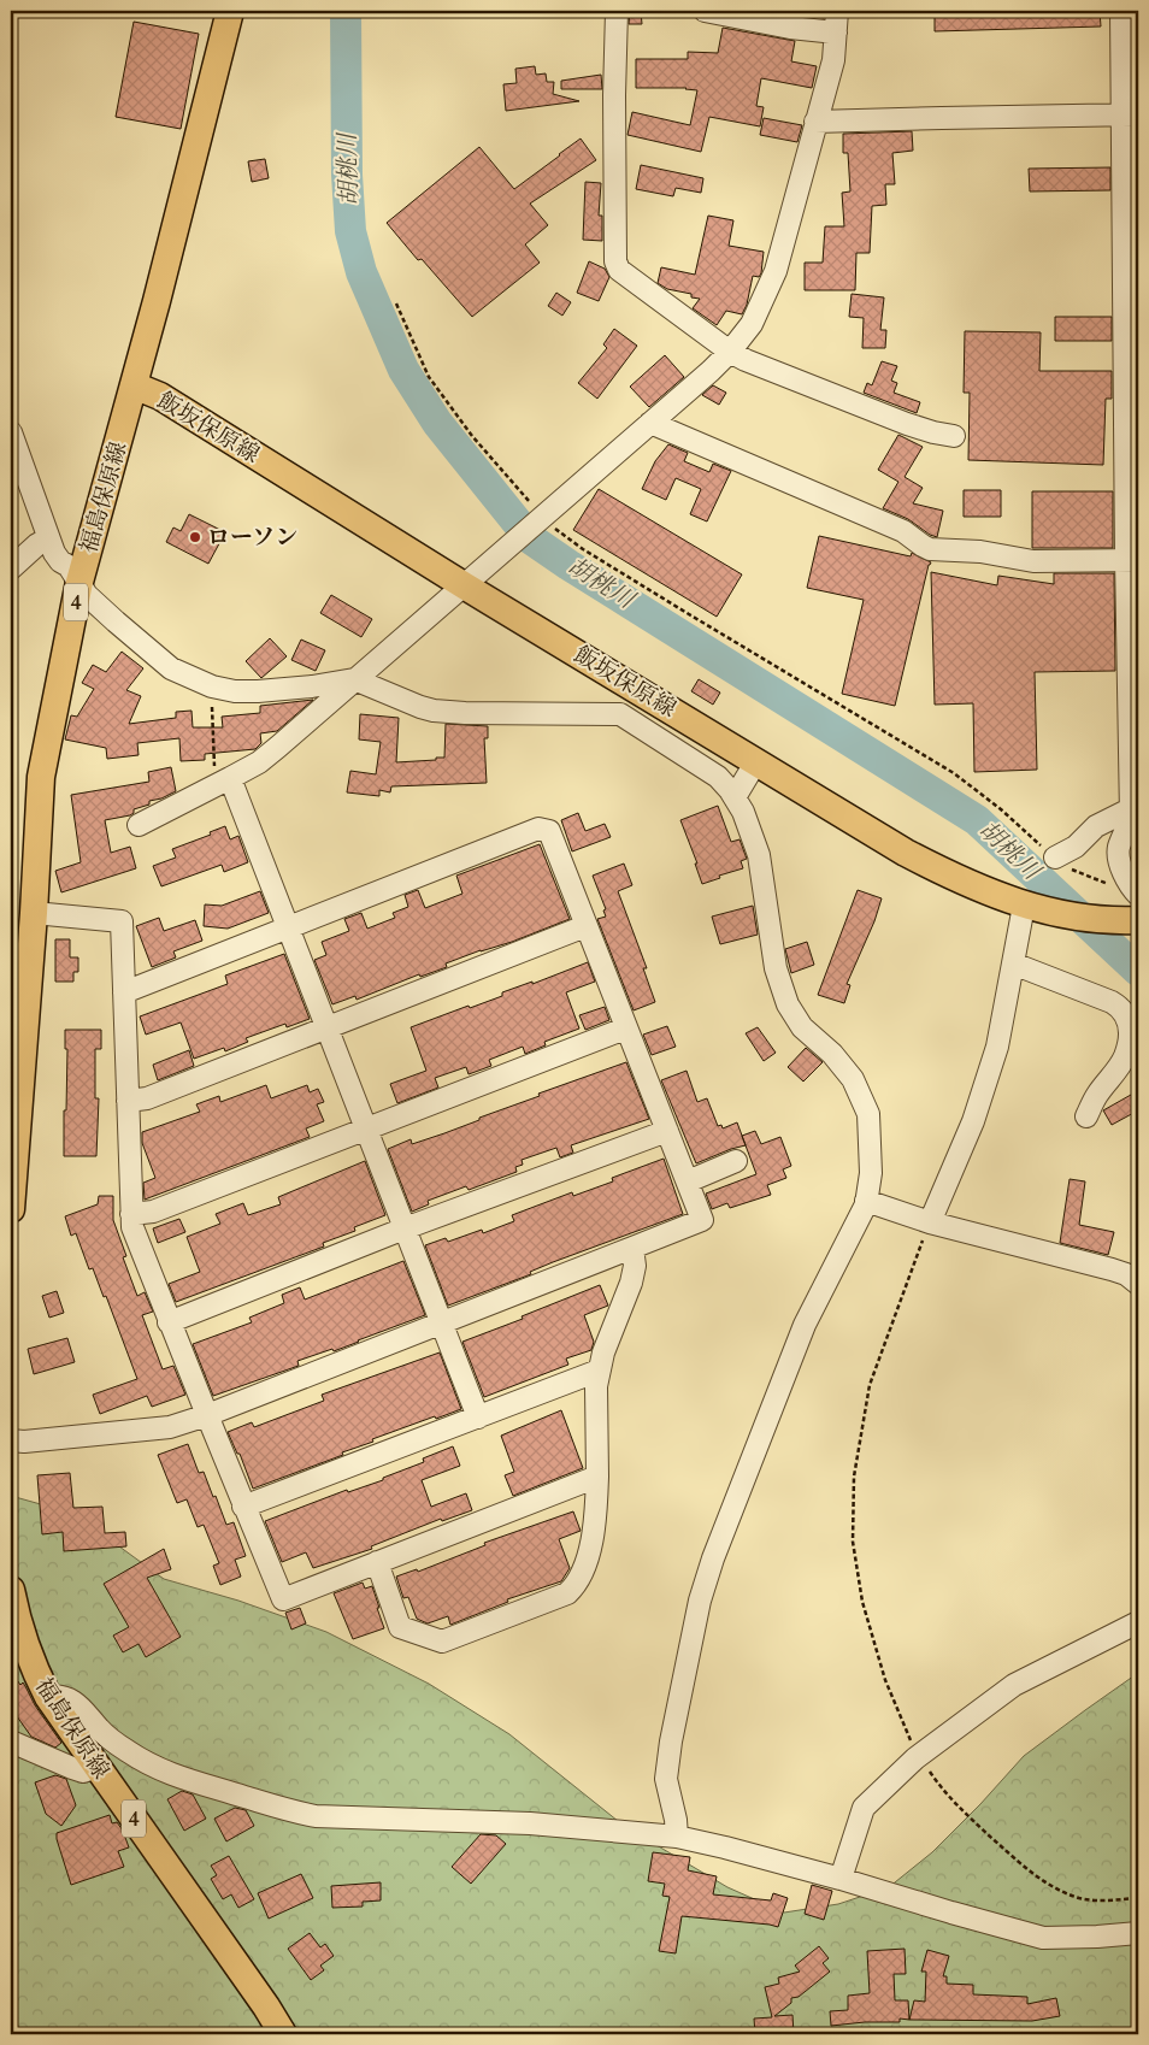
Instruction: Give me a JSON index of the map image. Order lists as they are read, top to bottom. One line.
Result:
{"streets":{"main road":["飯坂保原線","福島保原線","4"]},"crossings":[["飯坂保原線","福島保原線"]],"water":["胡桃川"],"places":["ローソン"]}
